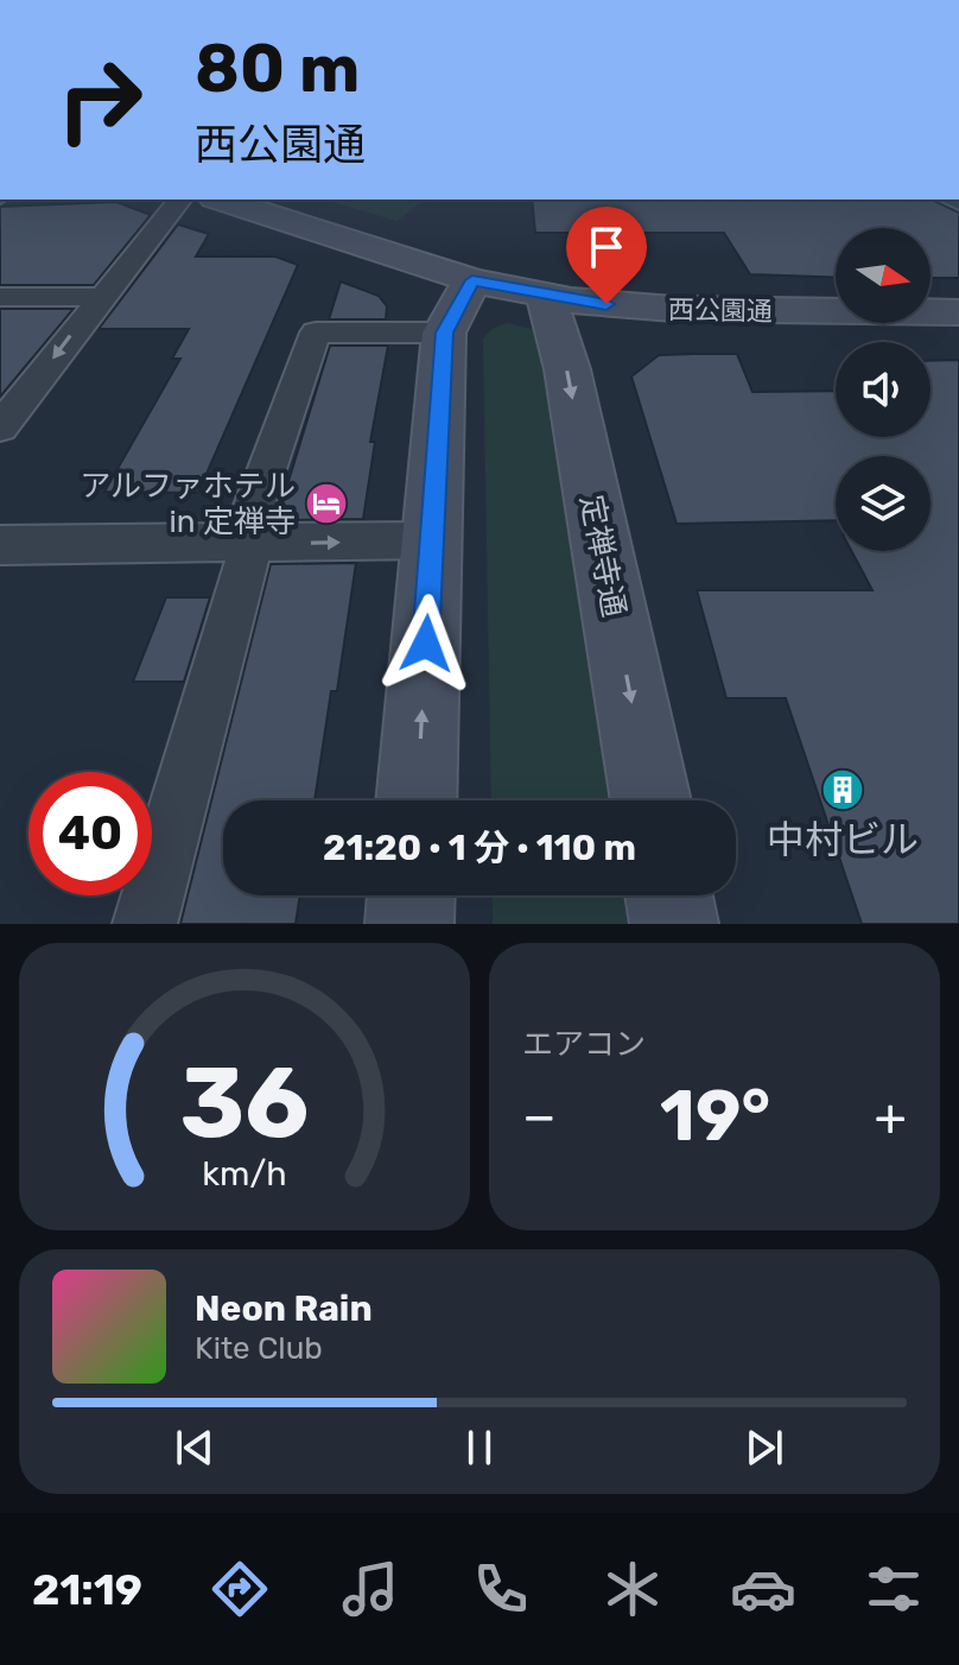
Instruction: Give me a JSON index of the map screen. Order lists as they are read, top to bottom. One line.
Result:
{"streets":{"street":["西公園通","定禅寺通"]},"crossings":[["西公園通","定禅寺通"]],"places":{"hotel":["アルファホテル in 定禅寺"],"building":["中村ビル"]},"north":"right","page":{"turn":["80 m","西公園通"],"limit":"40","trip":"21:20 · 1 分 · 110 m","tile":"エアコン","heat":["−","19°","+"],"song":["Neon Rain","Kite Club"],"tabs":"21:19","gauge":["36","km/h"]}}
